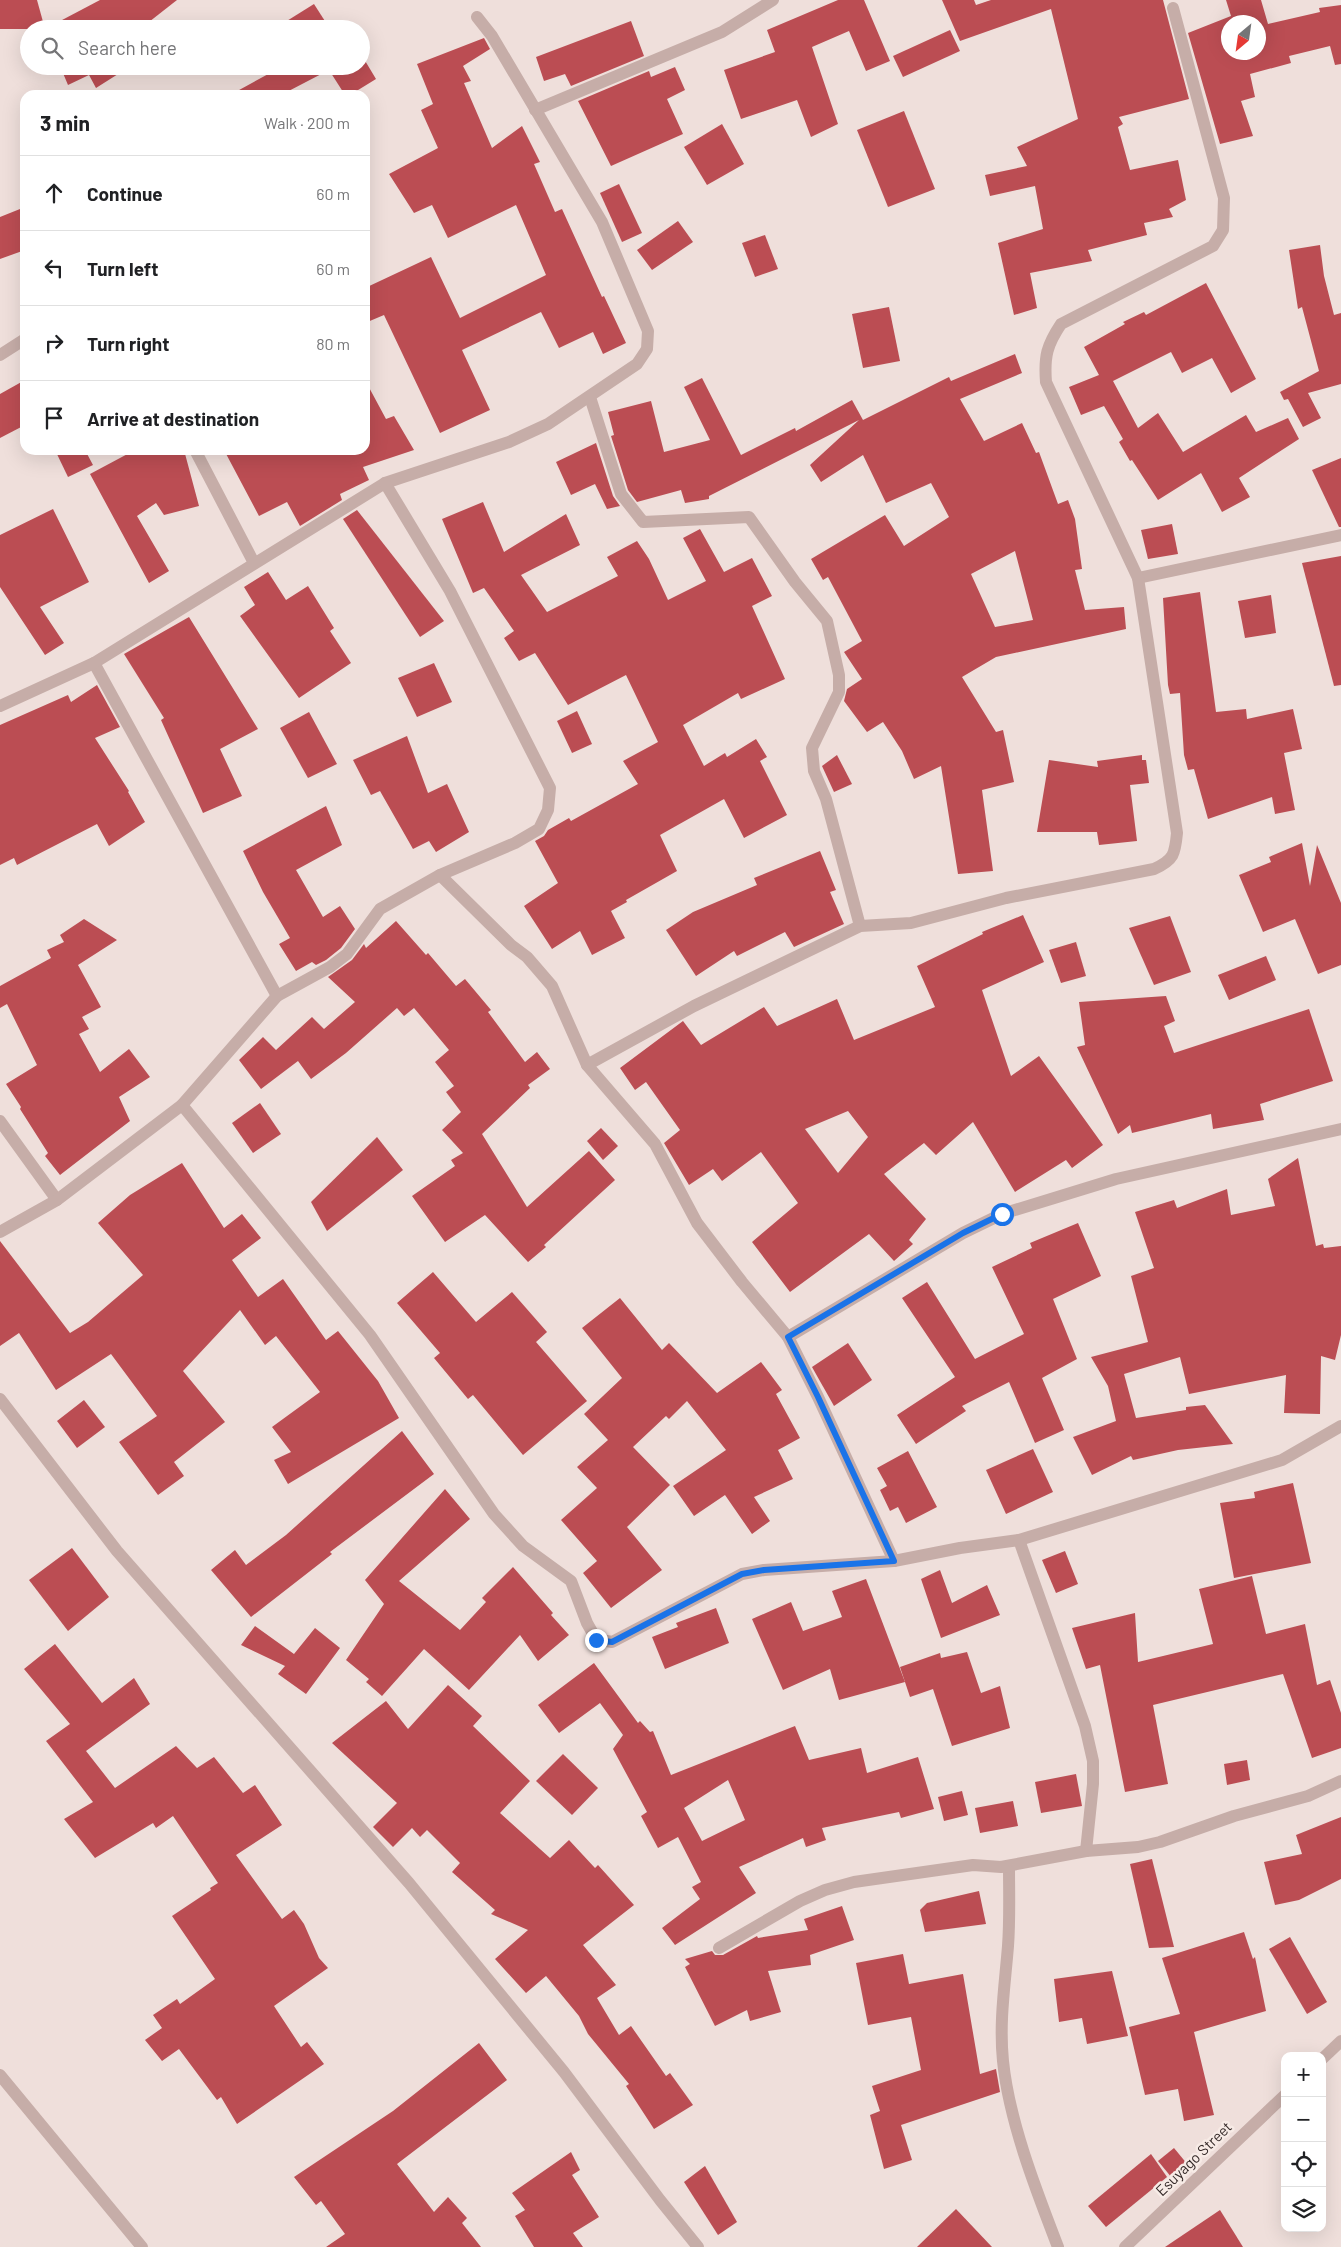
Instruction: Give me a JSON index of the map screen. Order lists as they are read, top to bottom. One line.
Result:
{"streets":{"street":["Esuyago Street"]},"north":"bottom left","page":{"search":"Search here","heading":["3 min","Walk · 200 m"],"list":[["Continue","60 m"],["Turn left","60 m"],["Turn right","80 m"],"Arrive at destination"],"map_buttons":["+","−"]}}
